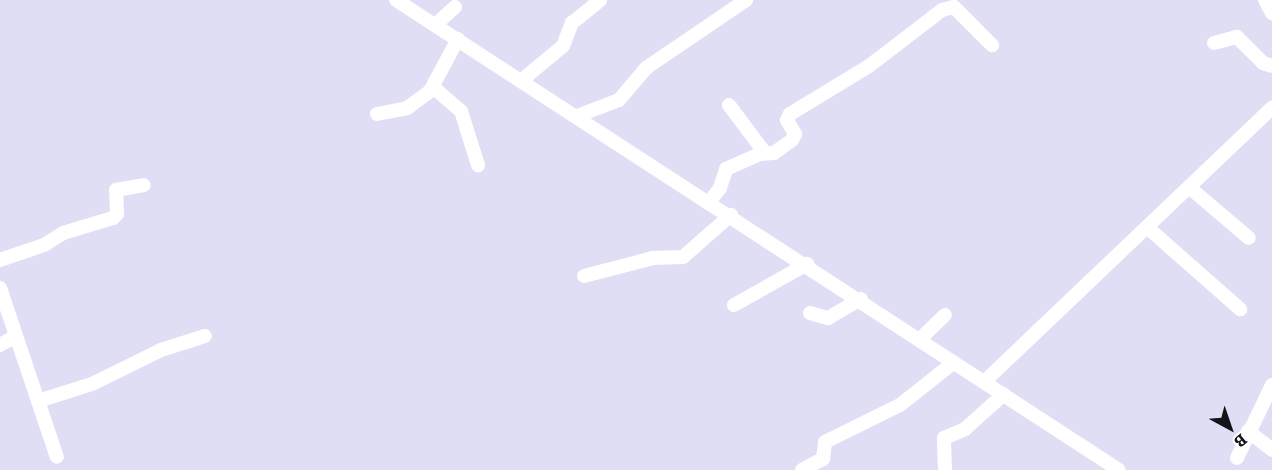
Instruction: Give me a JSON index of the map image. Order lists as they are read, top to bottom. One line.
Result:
{"north":"bottom right"}
